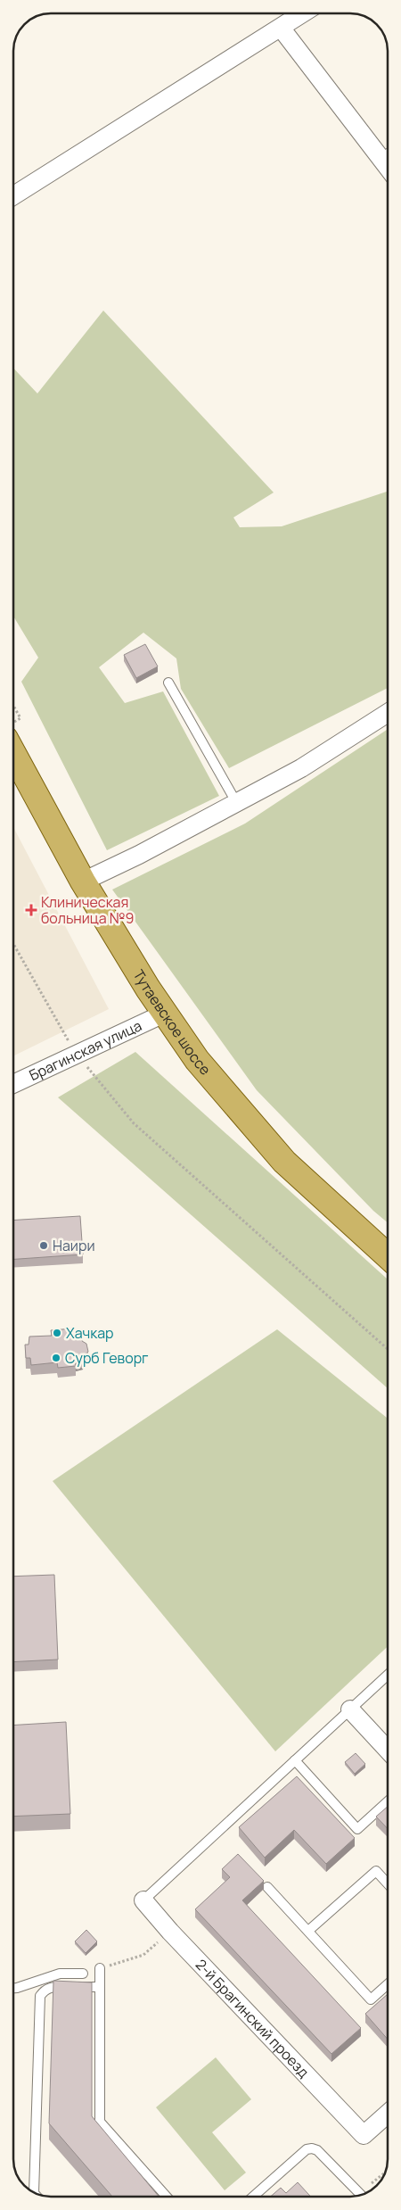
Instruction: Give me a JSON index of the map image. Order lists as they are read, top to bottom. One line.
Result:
{"streets":{"main road":["Тутаевское шоссе"],"street":["Брагинская улица","2-й Брагинский проезд"]},"crossings":[["Тутаевское шоссе","Брагинская улица"]],"places":{"health":["Клиническая больница №9"],"other":["Наири","Хачкар","Сурб Геворг"]}}
